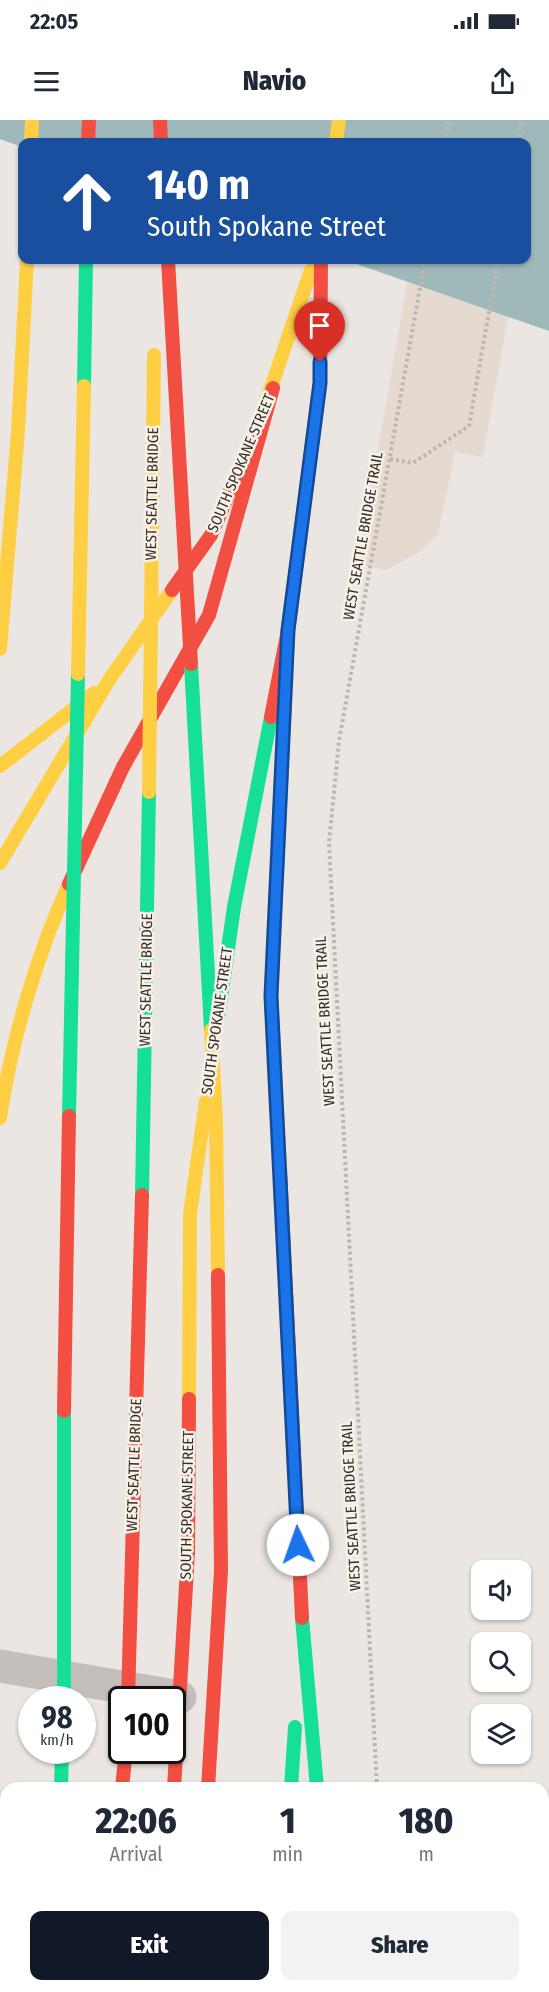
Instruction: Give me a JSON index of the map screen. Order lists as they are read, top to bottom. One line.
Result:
{"streets":{"main road":["SOUTH SPOKANE STREET","WEST SEATTLE BRIDGE"],"path":["WEST SEATTLE BRIDGE TRAIL"]},"page":{"status":"22:05","header":"Navio","turn":["140 m","South Spokane Street"],"speed":"98 km/h","limit":"100","eta":["22:06","Arrival","1","min","180","m"],"buttons":["Exit","Share"]}}
